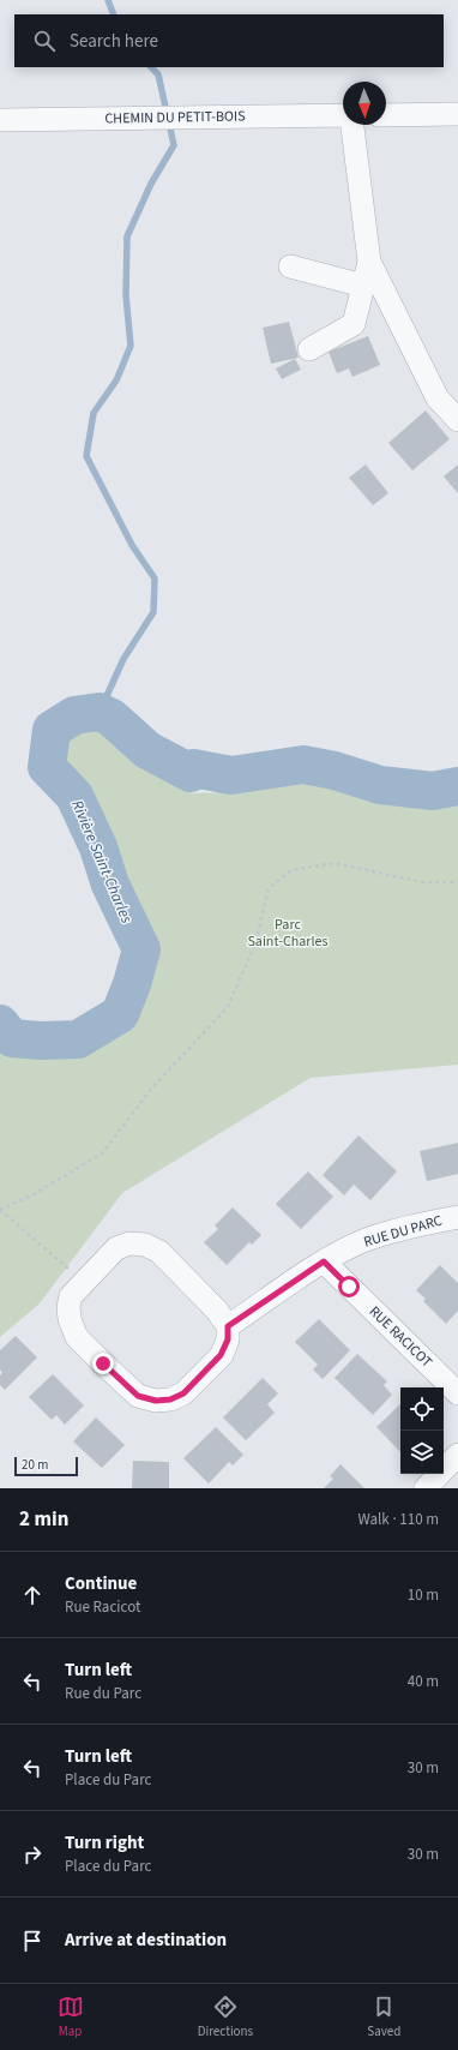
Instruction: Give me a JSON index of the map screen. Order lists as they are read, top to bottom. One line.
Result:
{"streets":{"street":["CHEMIN DU PETIT-BOIS","RUE DU PARC","RUE RACICOT"]},"crossings":[["RUE DU PARC","RUE RACICOT"]],"water":["Rivière Saint-Charles"],"parks":["Parc Saint-Charles"],"scale_bar":"20 m","north":"bottom","page":{"search":"Search here","scale":"20 m","heading":["2 min","Walk · 110 m"],"list":[["Continue","Rue Racicot","10 m"],["Turn left","Rue du Parc","40 m"],["Turn left","Place du Parc","30 m"],["Turn right","Place du Parc","30 m"],"Arrive at destination"],"nav":["Map","Directions","Saved"]}}
